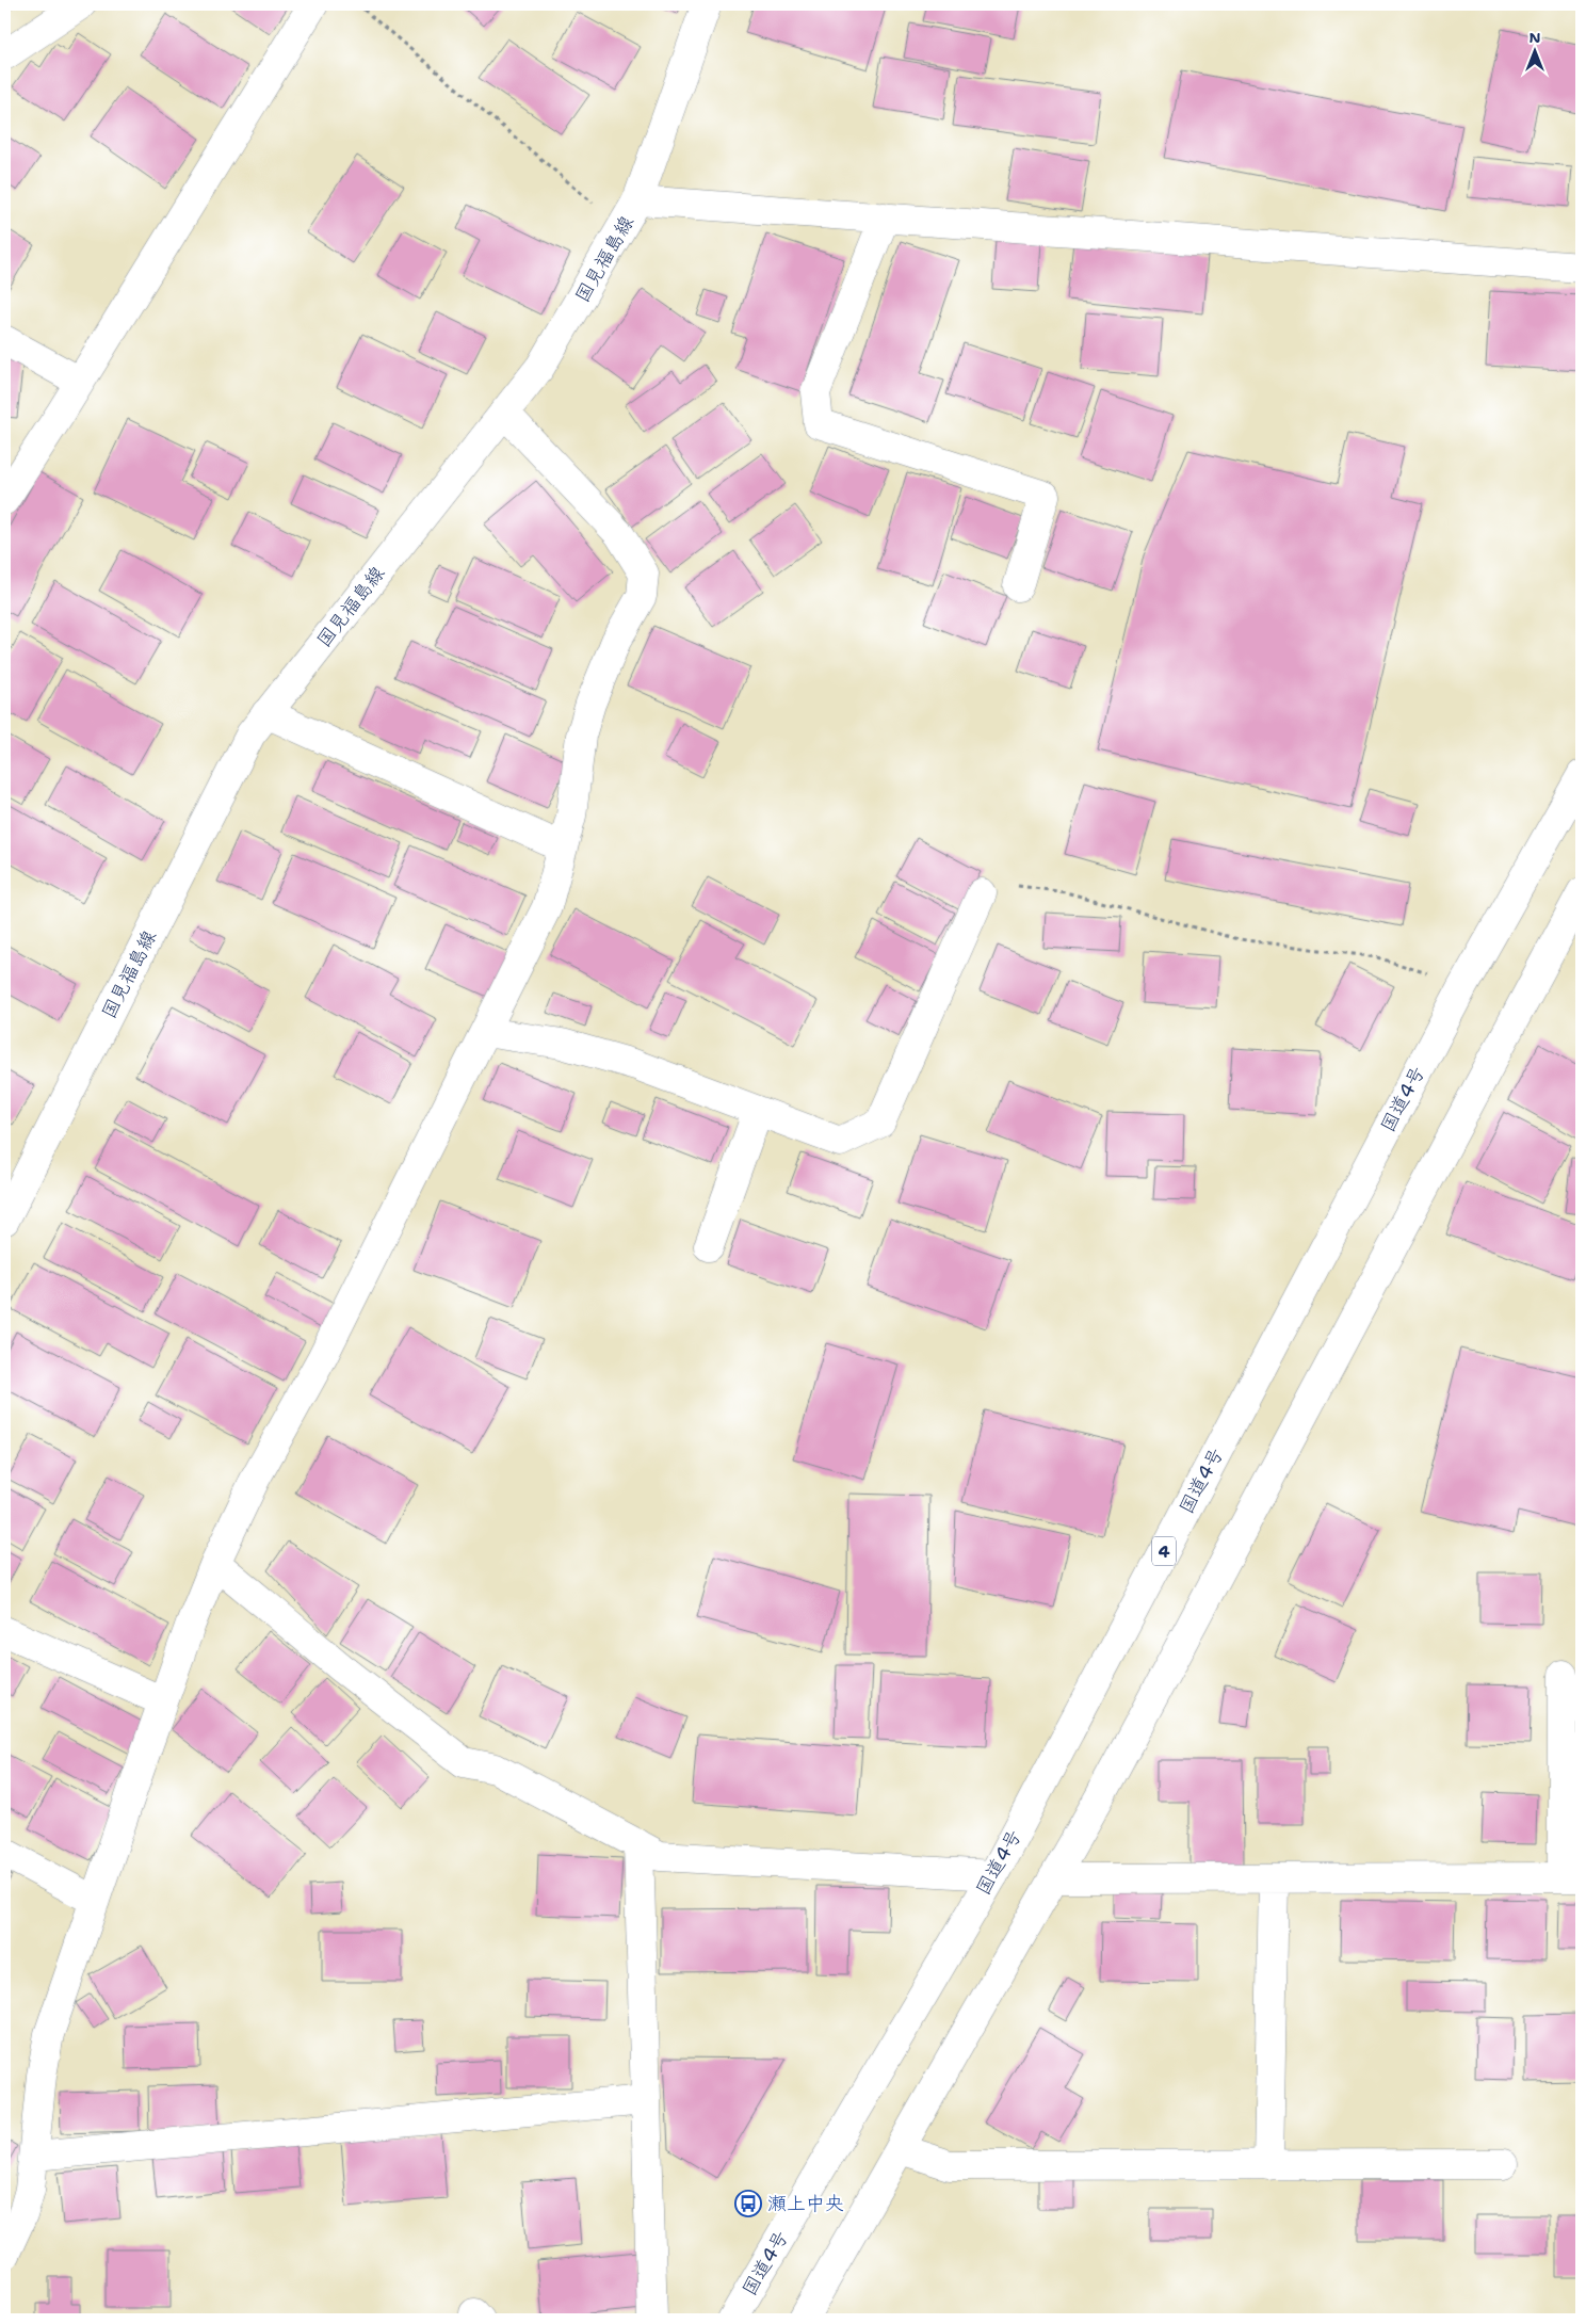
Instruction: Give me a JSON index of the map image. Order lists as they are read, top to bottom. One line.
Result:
{"streets":{"main road":["国見福島線","国道4号","4"]},"places":{"bus stop":["瀬上中央"]},"north":"top"}
